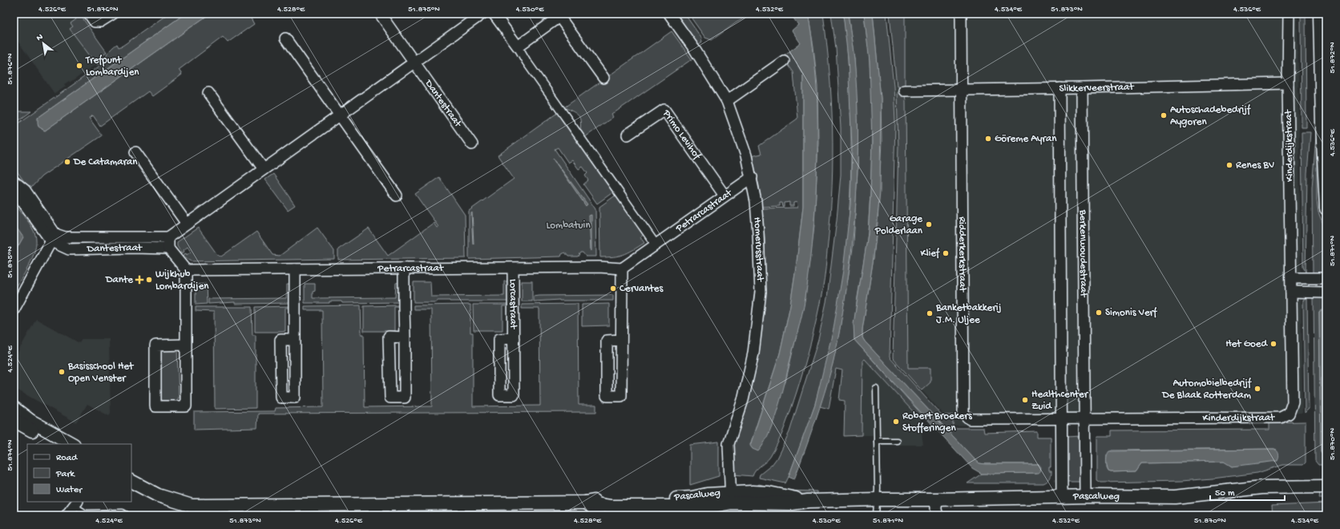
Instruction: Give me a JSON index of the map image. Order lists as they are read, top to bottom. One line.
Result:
{"streets":{"street":["Slikkerveerstraat","Dantestraat","Primo Levihof","Kinderdijkstraat","Petrarcastraat","Homerusstraat","Berkenwoudestraat","Ridderkerkstraat","Lorcastraat","Pascalweg"]},"crossings":[["Slikkerveerstraat","Kinderdijkstraat"],["Slikkerveerstraat","Berkenwoudestraat"],["Slikkerveerstraat","Ridderkerkstraat"],["Primo Levihof","Petrarcastraat"],["Kinderdijkstraat","Berkenwoudestraat"],["Petrarcastraat","Homerusstraat"],["Petrarcastraat","Lorcastraat"],["Homerusstraat","Pascalweg"],["Berkenwoudestraat","Ridderkerkstraat"],["Berkenwoudestraat","Pascalweg"]],"parks":["Lombatuin"],"places":{"other":["Trefpunt Lombardijen","Autoschadebedrijf Aygoren","Göreme Ayran","De Catamaran","Renes BV","Garage Polderlaan","Klief","Wijkhub Lombardijen","Cervantes","Simonis Verf","Banketbakkerij J.M. Uljee","Het Goed","Basisschool Het Open Venster","Automobielbedrijf De Blaak Rotterdam","Healthcenter Zuid","Robert Broekers Stofferingen"],"health":["Dante"]},"legend":["Road","Park","Water"],"scale_bar":"50 m","north":"top left","coordinates":["4.526°E","51.876°N","4.528°E","51.875°N","4.530°E","4.532°E","4.534°E","51.873°N","4.536°E","51.872°N","51.871°N","4.524°E","51.870°N","51.874°N"]}
